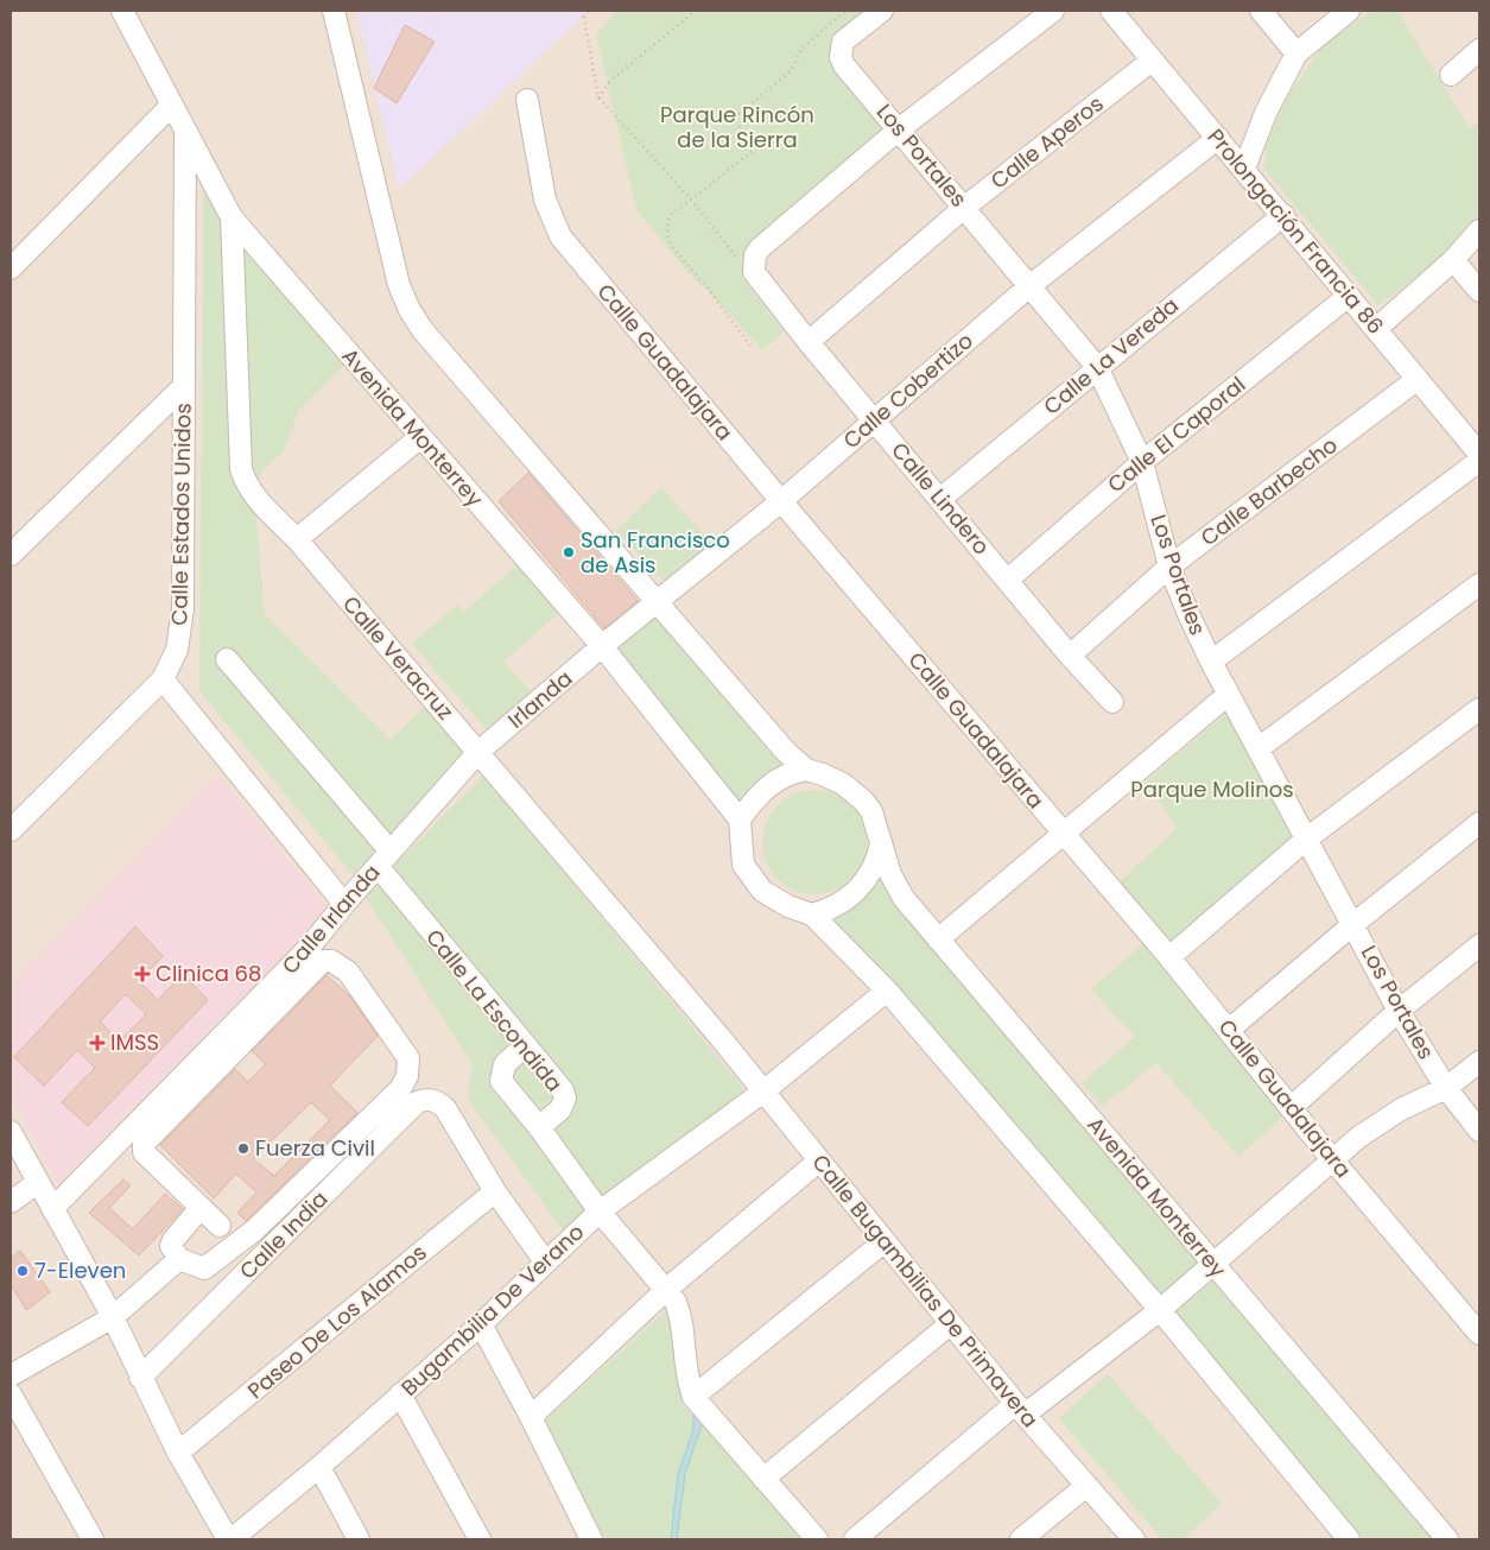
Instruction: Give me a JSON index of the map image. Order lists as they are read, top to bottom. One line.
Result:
{"streets":{"street":["Calle Aperos","Los Portales","Prolongación Francia 86","Calle La Vereda","Calle Guadalajara","Calle Cobertizo","Avenida Monterrey","Calle El Caporal","Calle Barbecho","Calle Lindero","Calle Estados Unidos","Calle Veracruz","Irlanda","Calle Irlanda","Calle La Escondida","Calle India","Calle Bugambilias De Primavera","Bugambilia De Verano","Paseo De Los Alamos"]},"crossings":[["Calle Aperos","Los Portales"],["Calle Aperos","Prolongación Francia 86"],["Calle Aperos","Calle Lindero"],["Los Portales","Calle La Vereda"],["Los Portales","Calle Cobertizo"],["Los Portales","Calle El Caporal"],["Los Portales","Calle Barbecho"],["Prolongación Francia 86","Calle La Vereda"],["Prolongación Francia 86","Calle Cobertizo"],["Prolongación Francia 86","Calle El Caporal"],["Prolongación Francia 86","Calle Barbecho"],["Calle La Vereda","Calle Lindero"],["Calle Guadalajara","Calle Cobertizo"],["Calle Cobertizo","Avenida Monterrey"],["Calle Cobertizo","Calle Lindero"],["Calle Cobertizo","Irlanda"],["Avenida Monterrey","Calle Estados Unidos"],["Avenida Monterrey","Calle Veracruz"],["Avenida Monterrey","Irlanda"],["Calle El Caporal","Calle Lindero"],["Calle Barbecho","Calle Lindero"],["Calle Veracruz","Irlanda"],["Calle Veracruz","Calle Irlanda"],["Calle Veracruz","Calle Bugambilias De Primavera"],["Irlanda","Calle Irlanda"],["Calle Irlanda","Calle La Escondida"],["Calle India","Paseo De Los Alamos"],["Calle Bugambilias De Primavera","Bugambilia De Verano"]],"parks":["Parque Rincón de la Sierra","Parque Molinos"],"places":{"other":["San Francisco de Asis","Fuerza Civil","7-Eleven"],"health":["Clinica 68","IMSS"]}}
